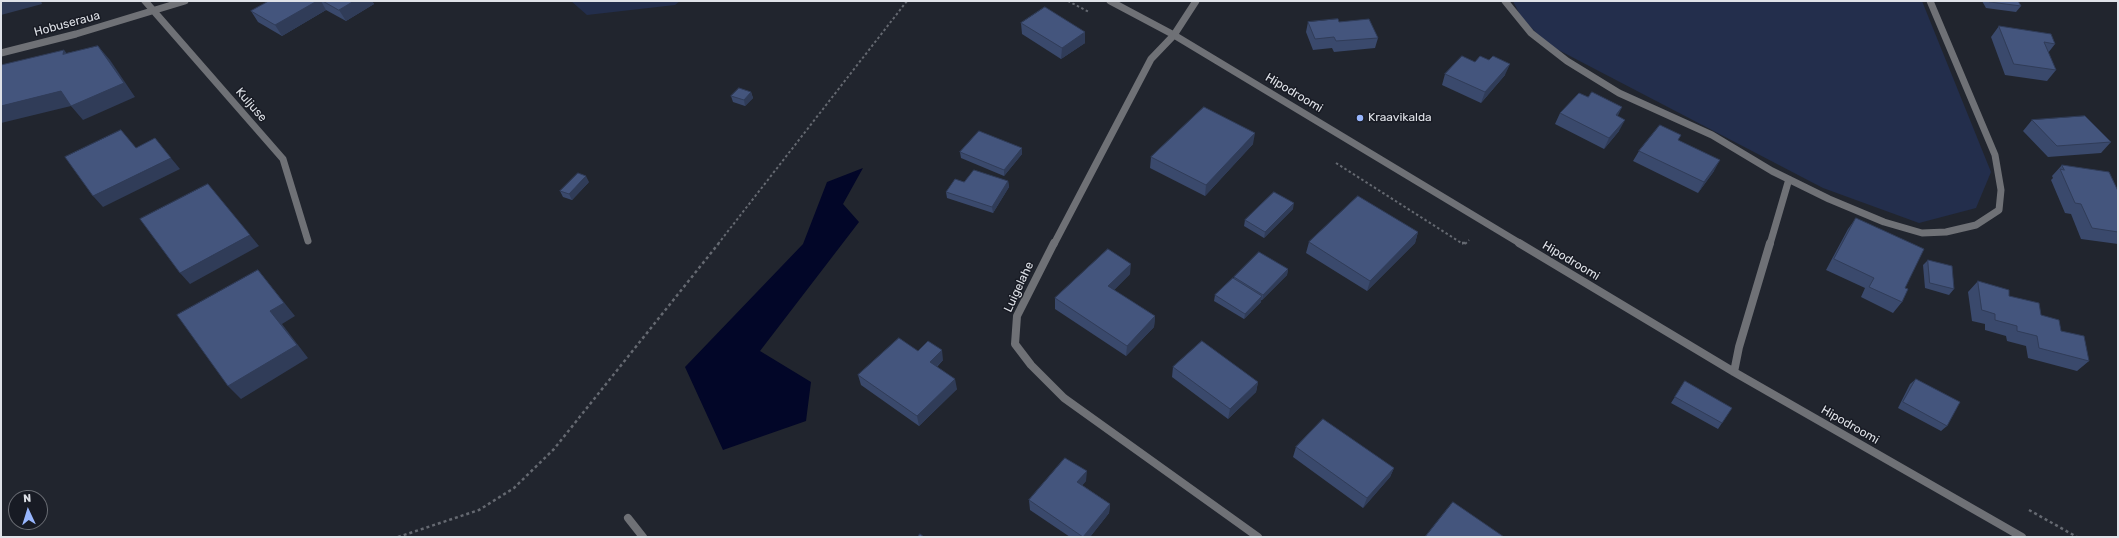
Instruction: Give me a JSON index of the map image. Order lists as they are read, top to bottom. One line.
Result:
{"streets":{"street":["Hobuseraua","Hipodroomi","Kuljuse","Luigelahe"]},"crossings":[["Hobuseraua","Kuljuse"],["Hipodroomi","Luigelahe"]],"places":["Kraavikalda"],"north":"top"}
